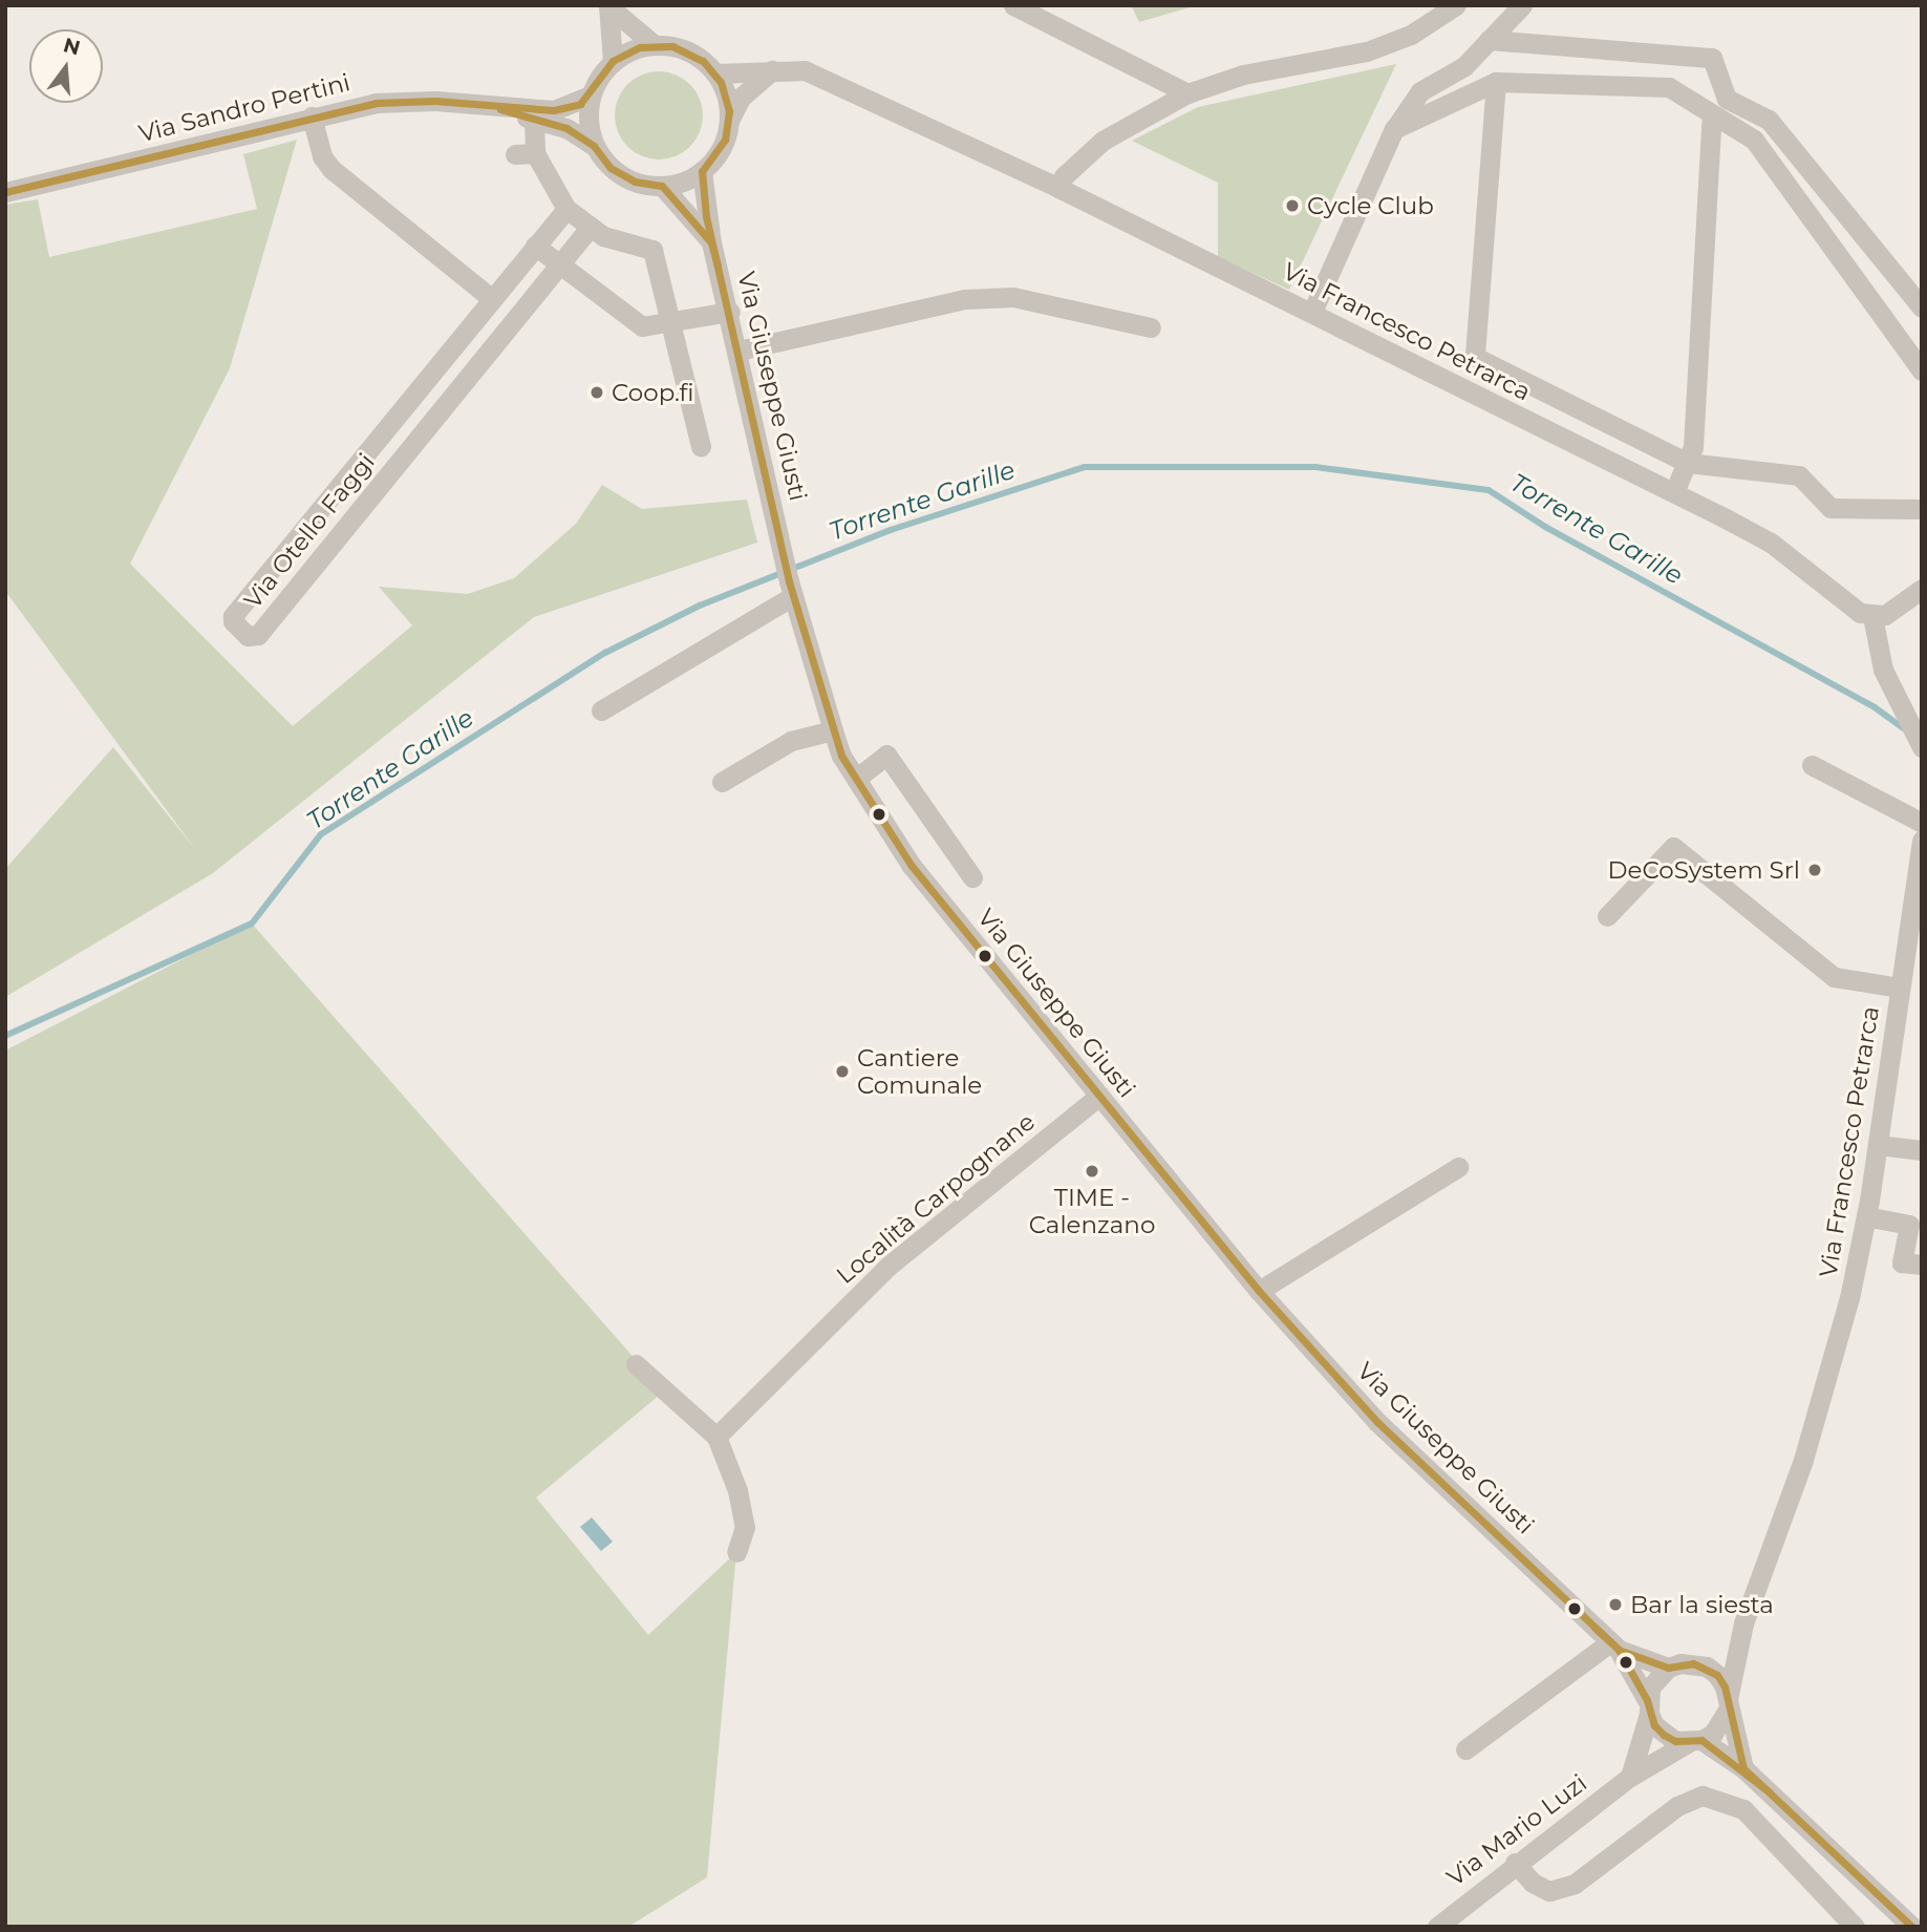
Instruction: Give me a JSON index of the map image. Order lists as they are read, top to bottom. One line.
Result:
{"streets":{"street":["Via Sandro Pertini","Via Francesco Petrarca","Via Giuseppe Giusti","Via Otello Faggi","Località Carpognane","Via Mario Luzi"]},"crossings":[["Via Sandro Pertini","Via Francesco Petrarca"],["Via Sandro Pertini","Via Giuseppe Giusti"],["Via Francesco Petrarca","Via Giuseppe Giusti"],["Via Francesco Petrarca","Via Mario Luzi"],["Via Giuseppe Giusti","Località Carpognane"],["Via Giuseppe Giusti","Via Mario Luzi"]],"water":["Torrente Garille"],"places":["Cycle Club","Coop.fi","DeCoSystem Srl","Cantiere Comunale","TIME - Calenzano","Bar la siesta"],"north":"top"}
